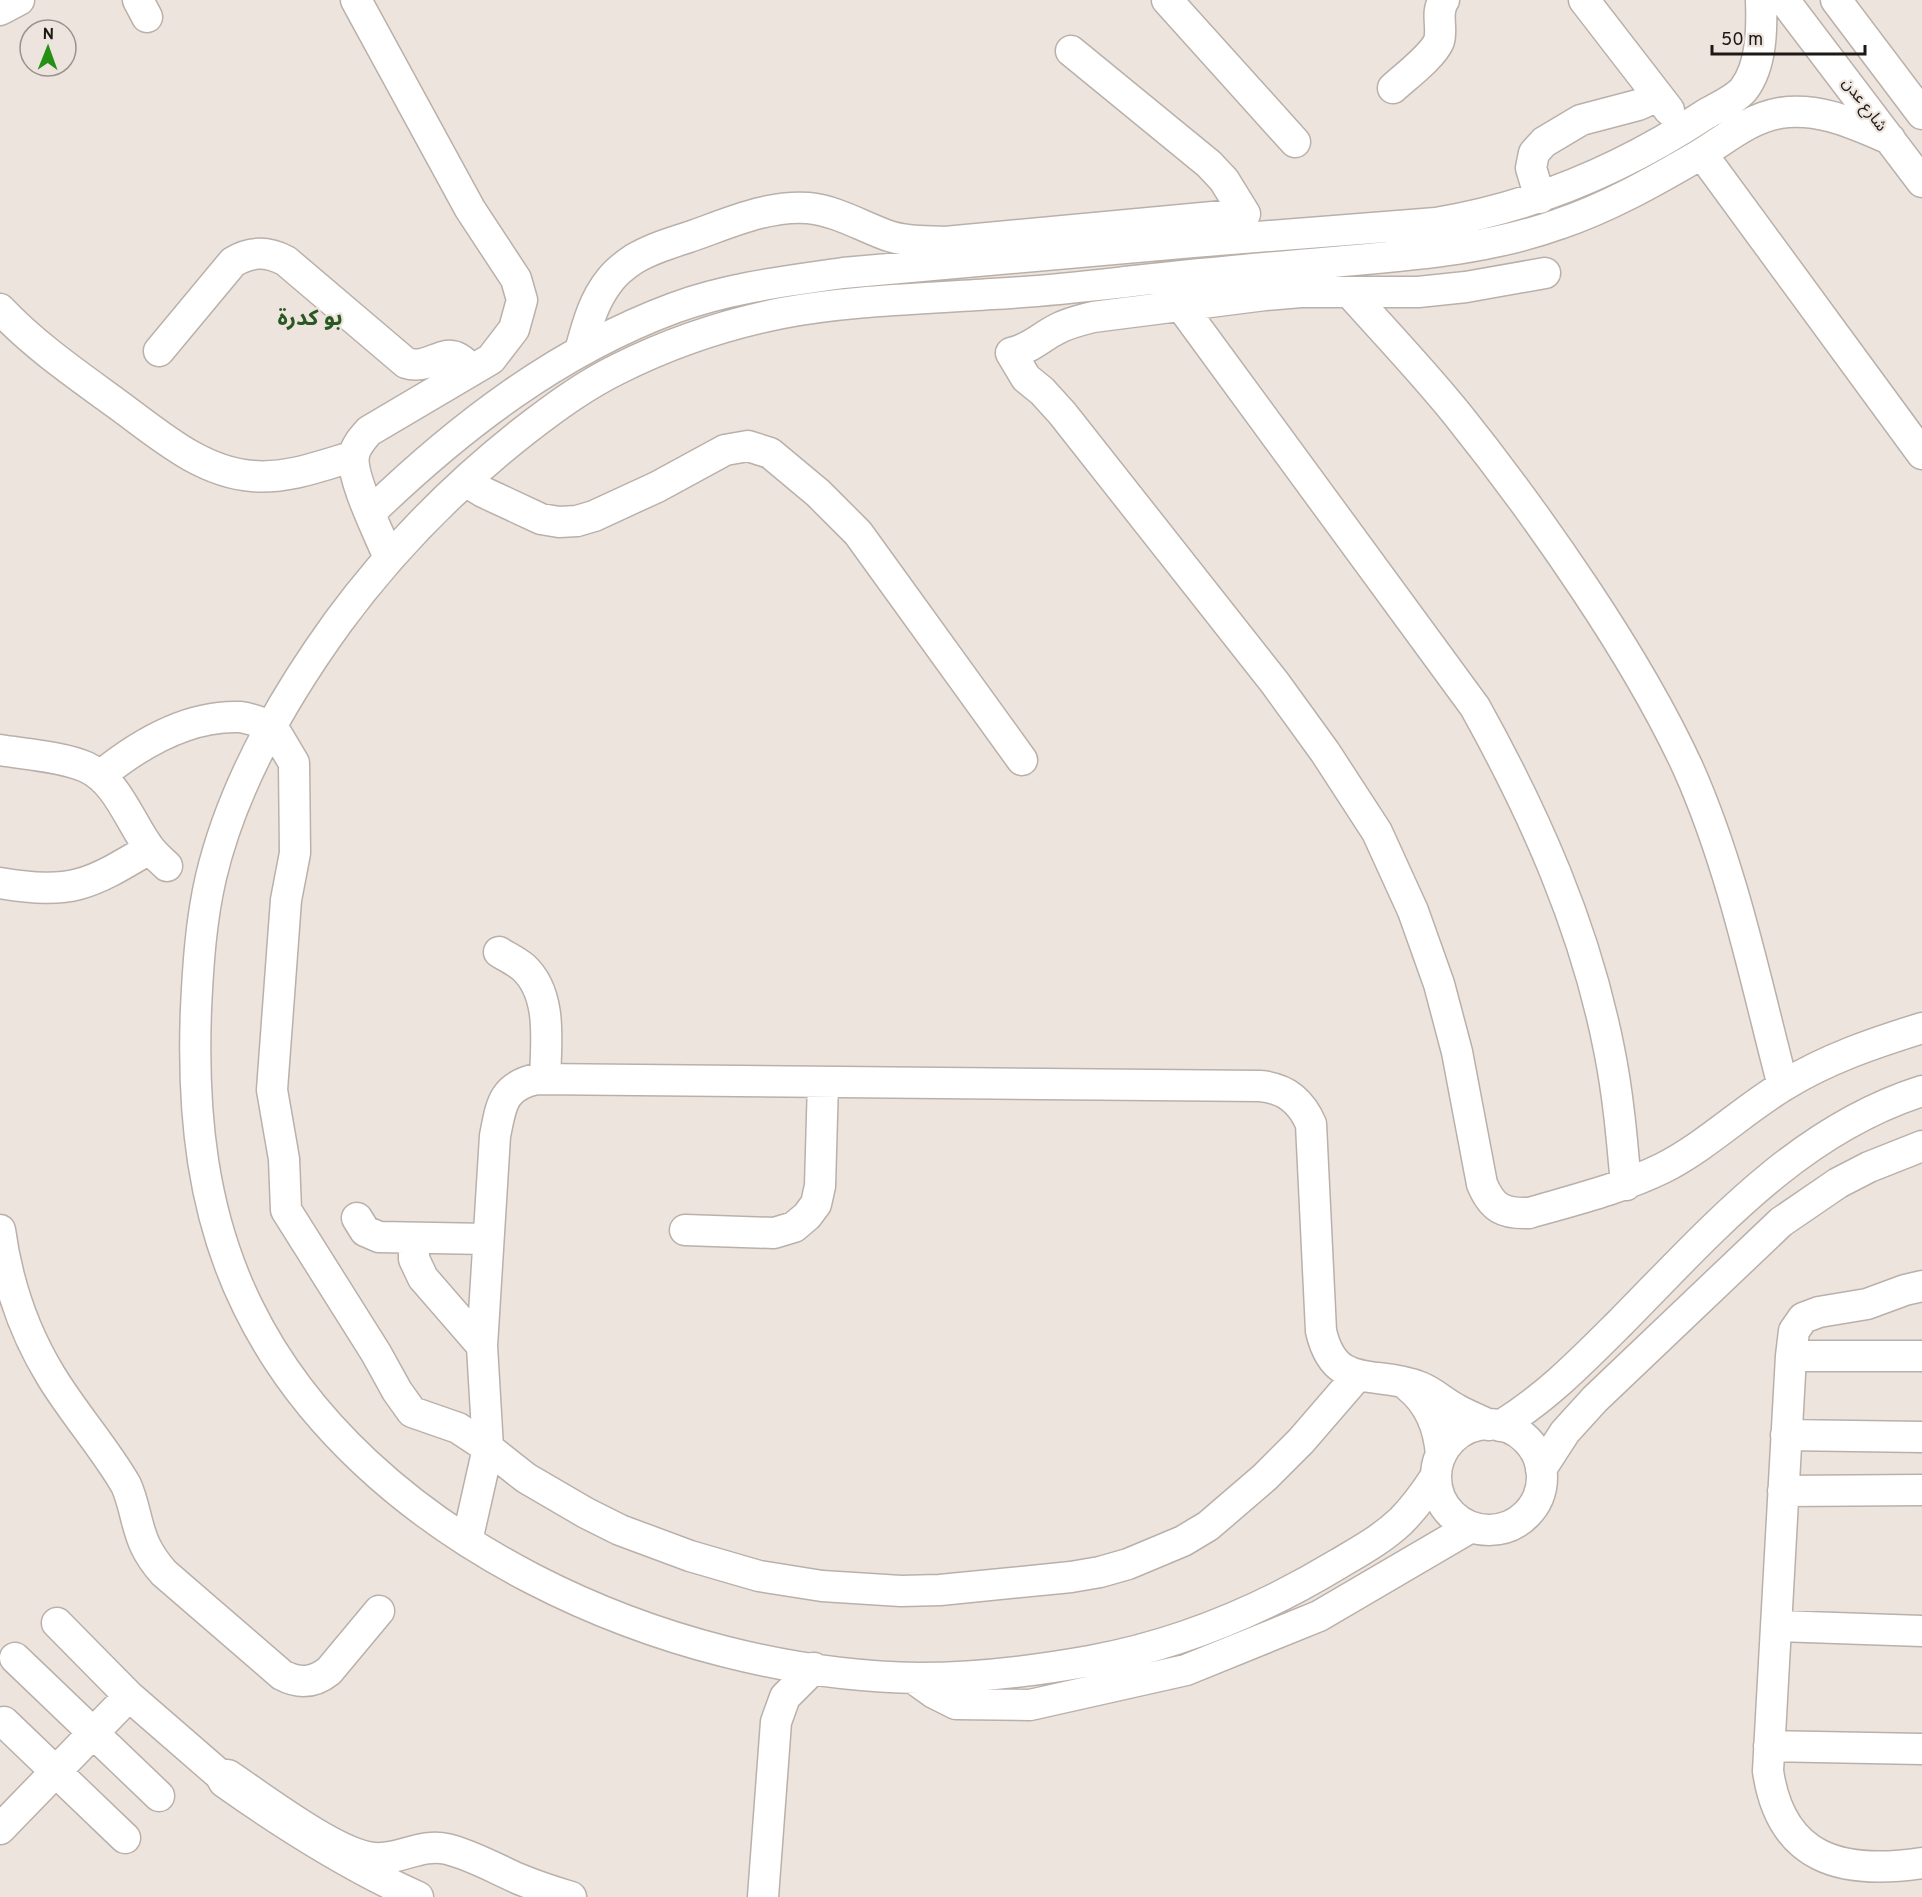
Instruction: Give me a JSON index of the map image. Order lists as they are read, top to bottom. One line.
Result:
{"streets":{"street":["شارع عدن"]},"districts":["بو كدرة"],"scale_bar":"50 m","north":"top"}
